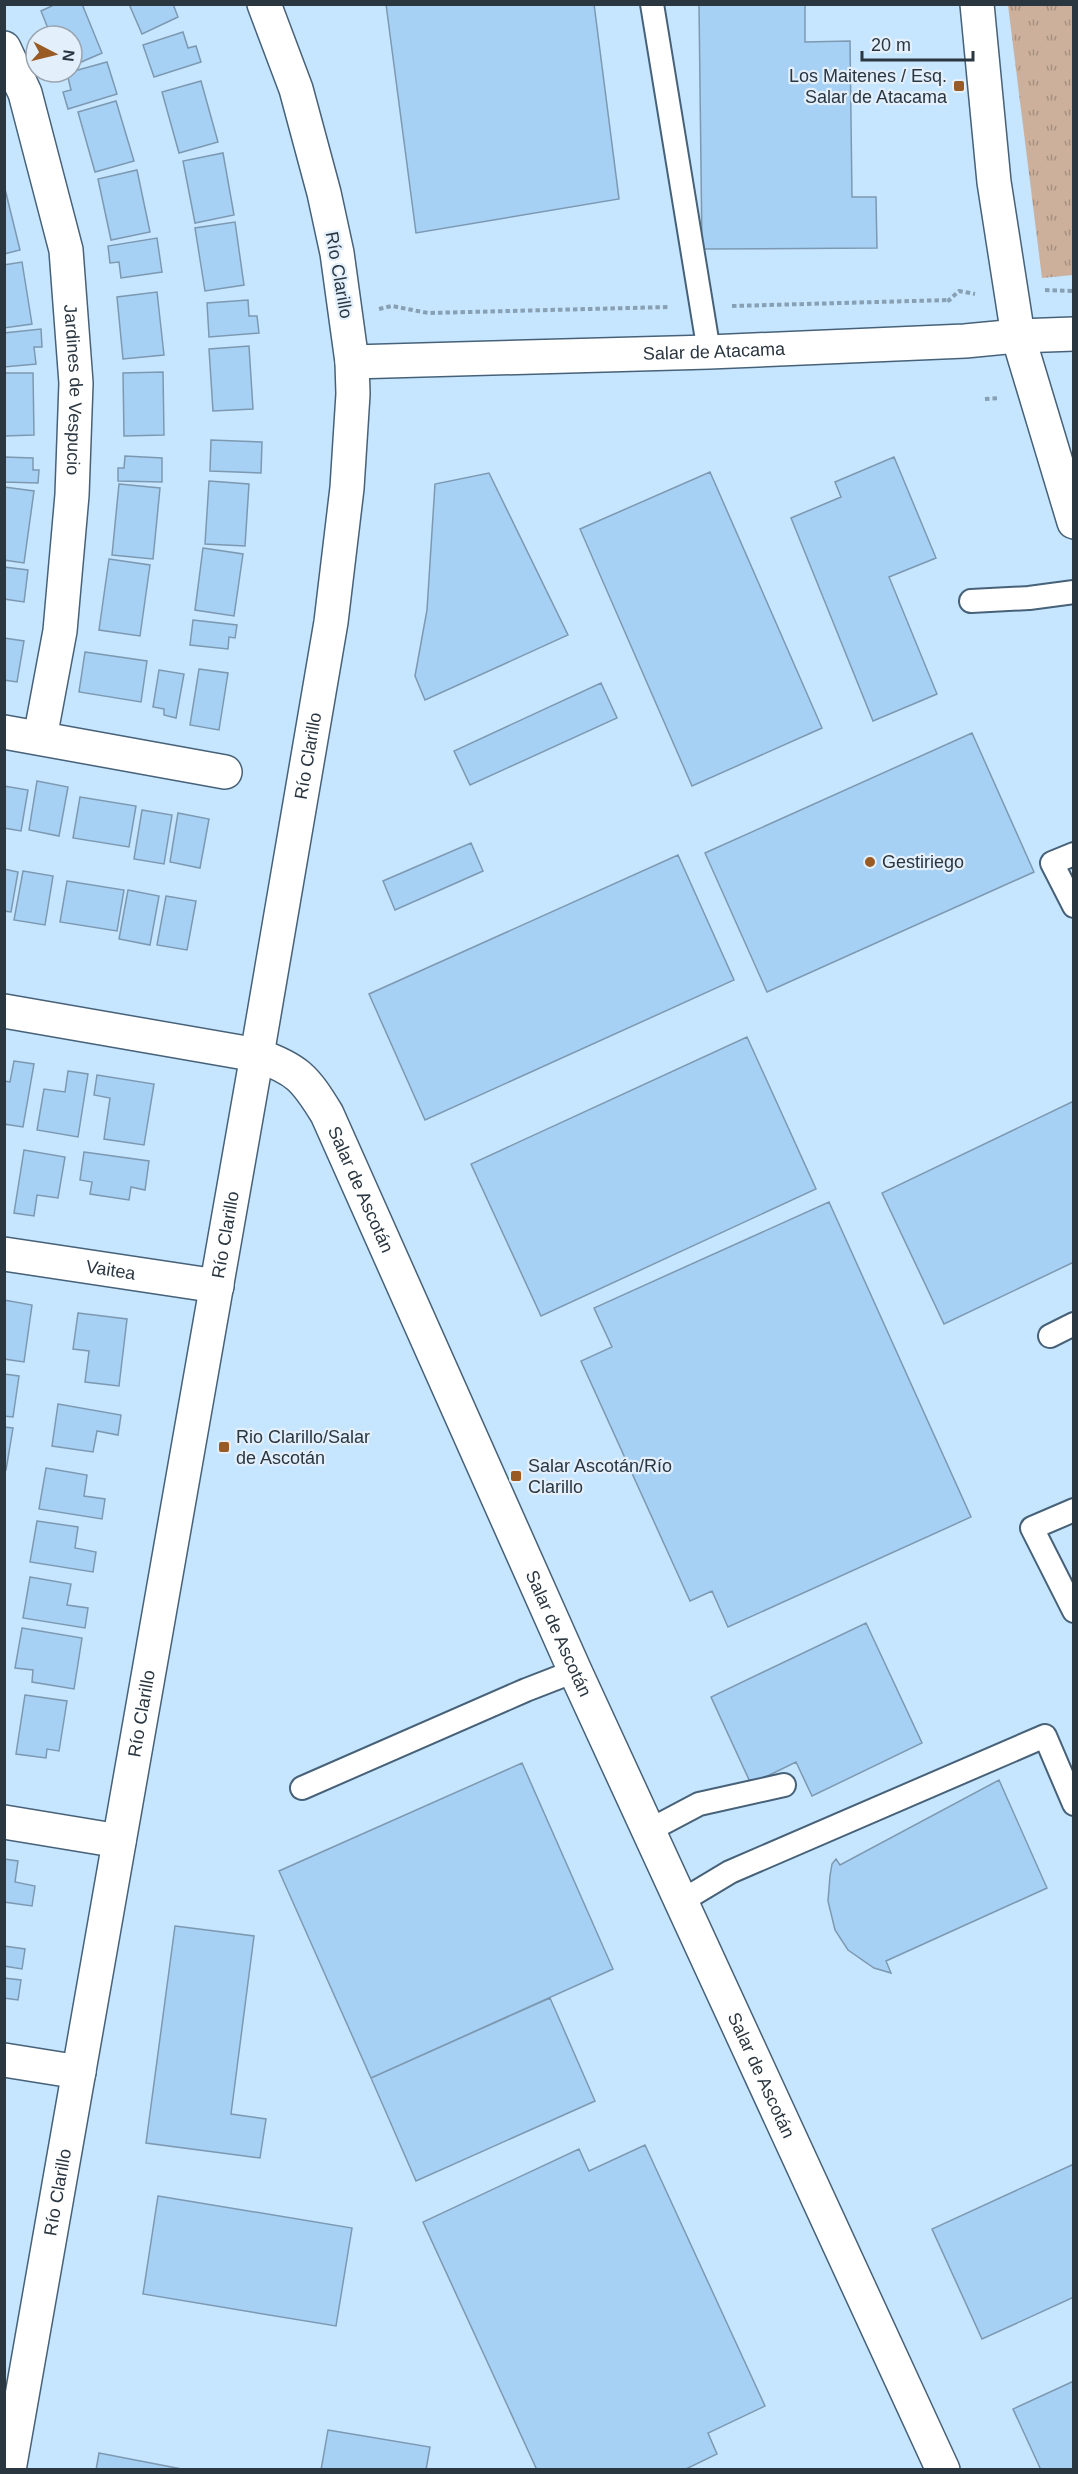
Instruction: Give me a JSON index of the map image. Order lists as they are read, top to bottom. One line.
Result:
{"streets":{"street":["Río Clarillo","Salar de Atacama","Jardines de Vespucio","Salar de Ascotán","Vaitea"]},"crossings":[["Río Clarillo","Salar de Atacama"],["Río Clarillo","Salar de Ascotán"],["Río Clarillo","Vaitea"]],"places":{"transit":["Los Maitenes / Esq. Salar de Atacama","Rio Clarillo/Salar de Ascotán","Salar Ascotán/Río Clarillo"],"other":["Gestiriego"]},"scale_bar":"20 m","north":"right"}
